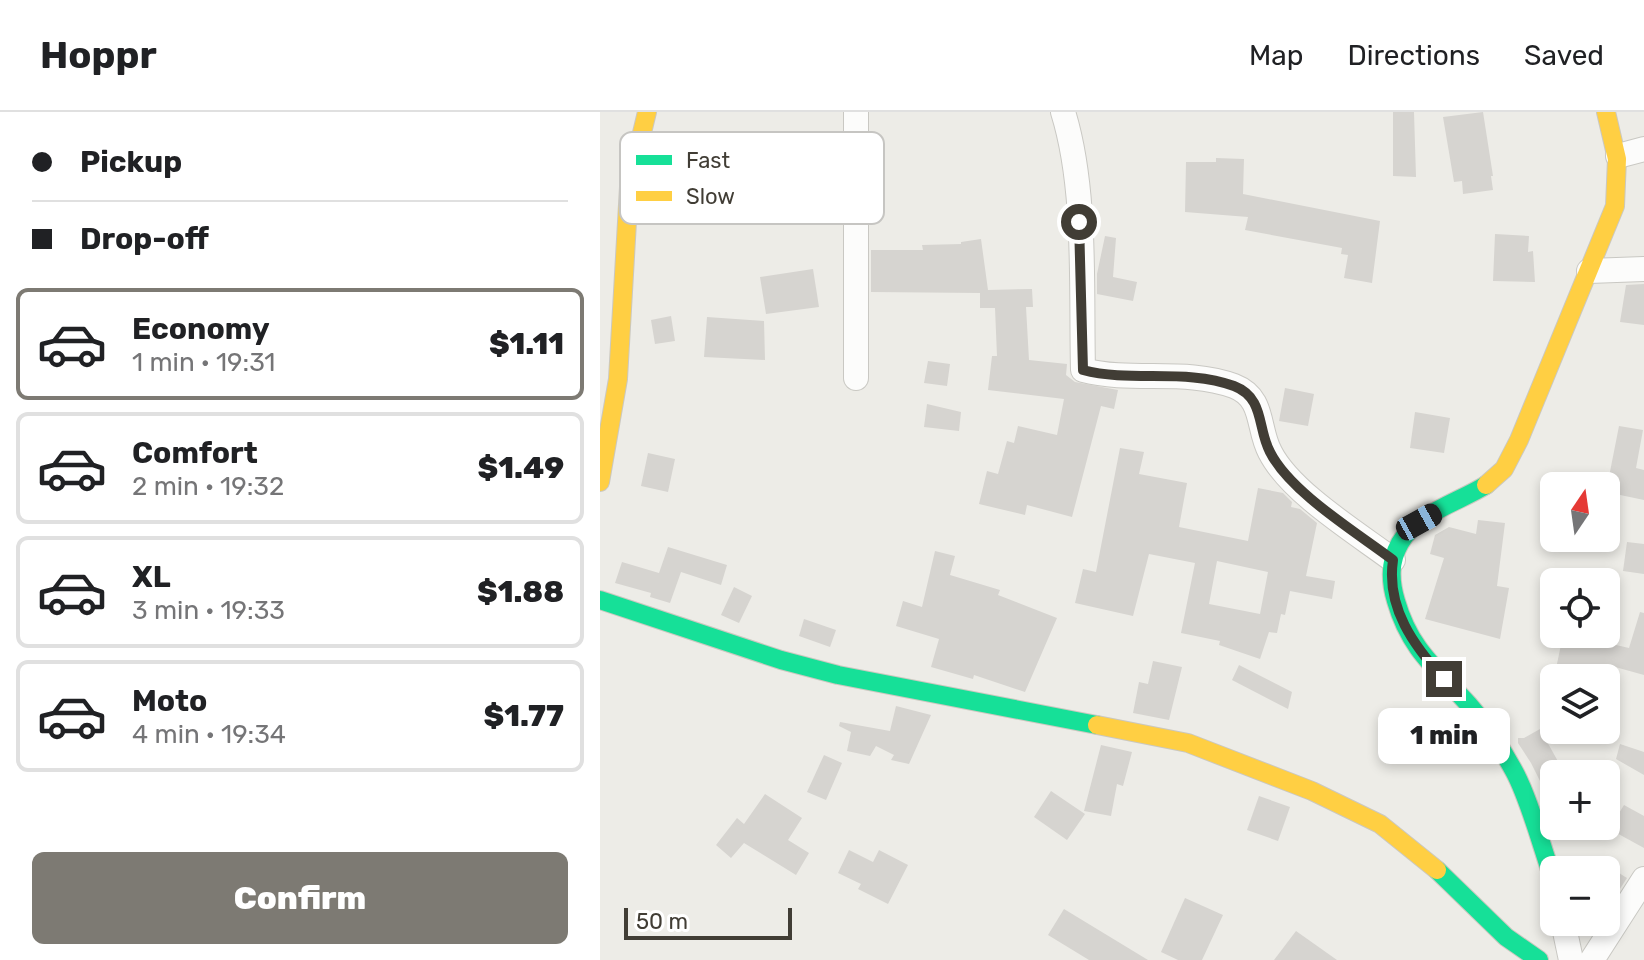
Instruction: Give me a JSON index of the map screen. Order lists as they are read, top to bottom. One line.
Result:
{"legend":["Fast","Slow"],"scale_bar":"50 m","north":"top","page":{"header":"Hoppr","nav":["Map","Directions","Saved"],"banner":["Pickup","Drop-off"],"list":[{"name":"Economy","note":"1 min · 19:31","value":"$1.11"},{"name":"Comfort","note":"2 min · 19:32","value":"$1.49"},{"name":"XL","note":"3 min · 19:33","value":"$1.88"},{"name":"Moto","note":"4 min · 19:34","value":"$1.77"}],"map_buttons":["+","−"],"bubble":"1 min","buttons":"Confirm","scale":"50 m"}}
